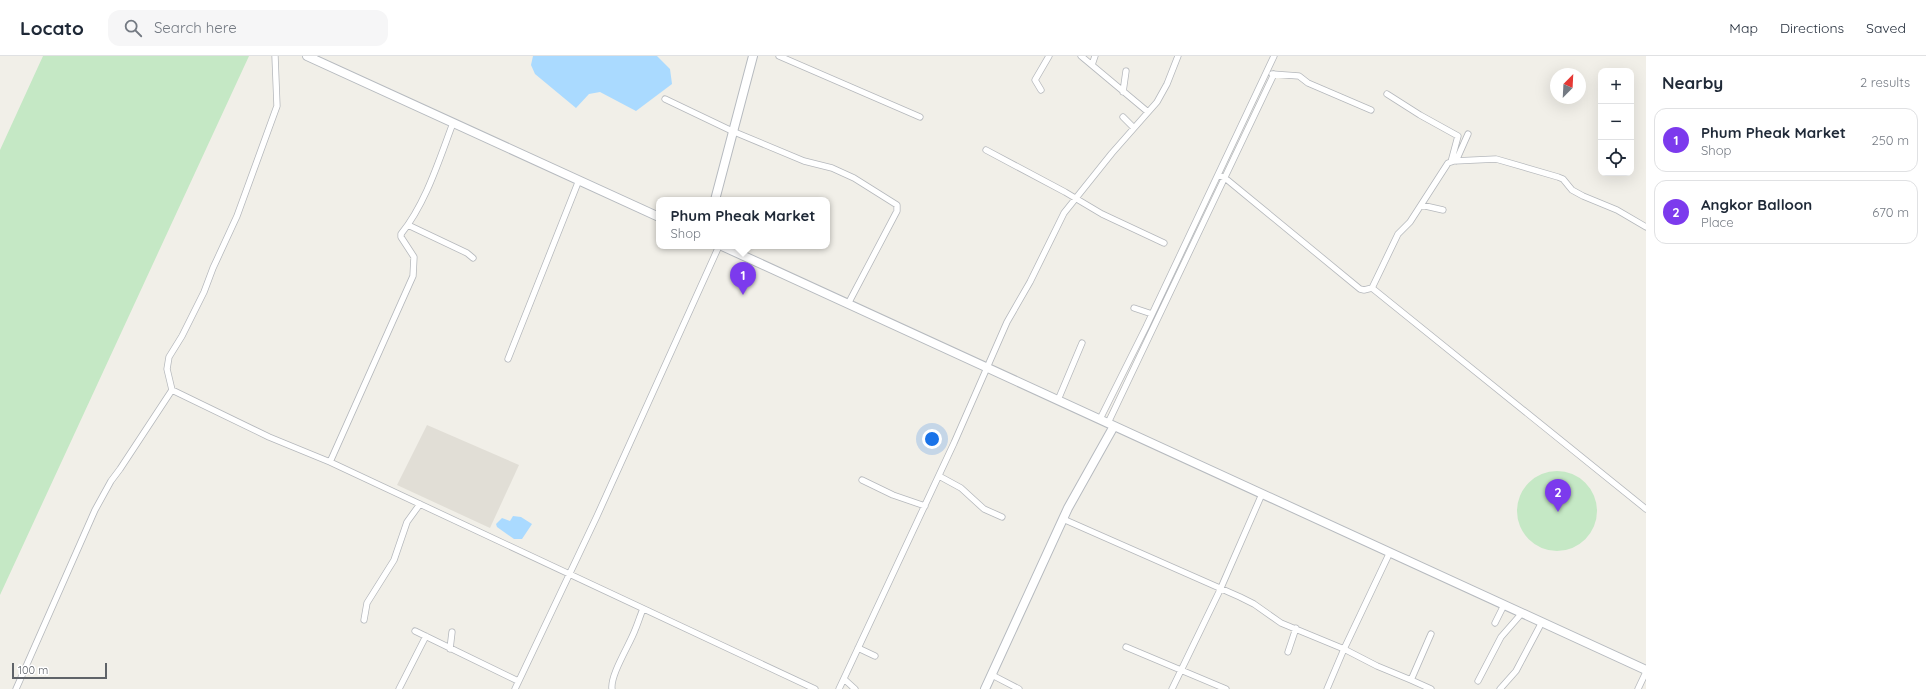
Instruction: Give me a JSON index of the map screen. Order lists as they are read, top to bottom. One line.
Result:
{"scale_bar":"100 m","north":"top right","page":{"header":"Locato","search":"Search here","nav":["Map","Directions","Saved"],"heading":["Nearby","2 results"],"map_buttons":["+","−"],"list":[{"mark":"1","name":"Phum Pheak Market","note":"Shop","value":"250 m"},{"mark":"2","name":"Angkor Balloon","note":"Place","value":"670 m"}],"popup":["Phum Pheak Market","Shop"],"pins":["1","2"],"scale":"100 m"}}
